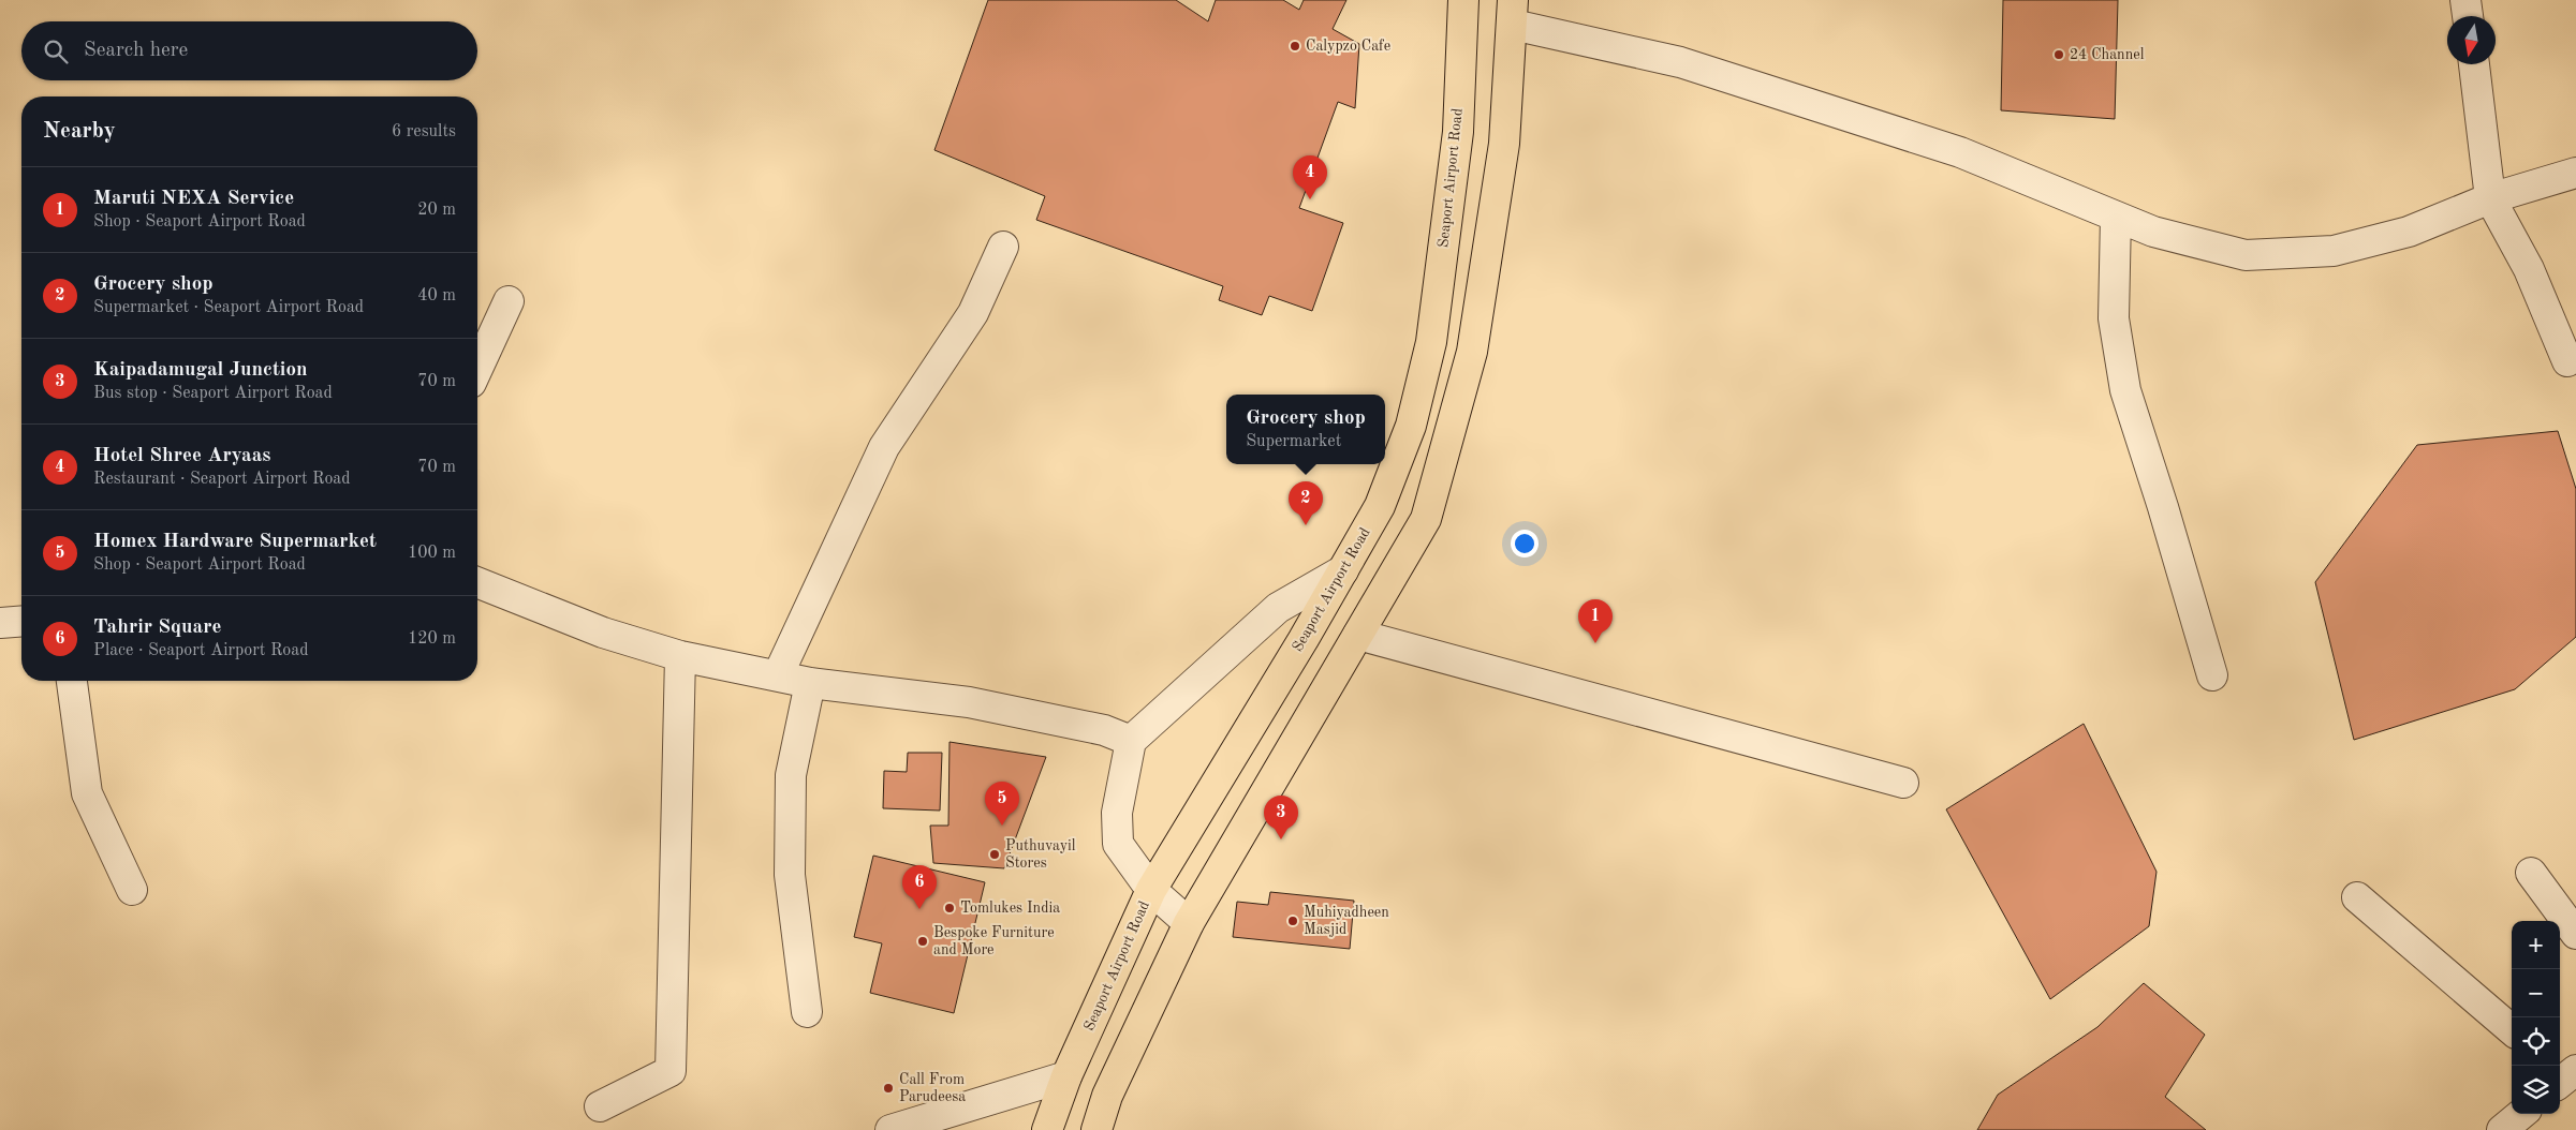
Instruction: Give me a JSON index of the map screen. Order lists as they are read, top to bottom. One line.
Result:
{"streets":{"main road":["Seaport Airport Road"]},"places":["Calypzo Cafe","24 Channel","Puthuvayil Stores","Tomlukes India","Muhiyadheen Masjid","Bespoke Furniture and More","Call From Parudeesa"],"north":"bottom","page":{"search":"Search here","heading":["Nearby","6 results"],"pins":["4","2","1","5","3","6"],"list":[{"mark":"1","name":"Maruti NEXA Service","note":"Shop · Seaport Airport Road","value":"20 m"},{"mark":"2","name":"Grocery shop","note":"Supermarket · Seaport Airport Road","value":"40 m"},{"mark":"3","name":"Kaipadamugal Junction","note":"Bus stop · Seaport Airport Road","value":"70 m"},{"mark":"4","name":"Hotel Shree Aryaas","note":"Restaurant · Seaport Airport Road","value":"70 m"},{"mark":"5","name":"Homex Hardware Supermarket","note":"Shop · Seaport Airport Road","value":"100 m"},{"mark":"6","name":"Tahrir Square","note":"Place · Seaport Airport Road","value":"120 m"}],"popup":["Grocery shop","Supermarket"],"map_buttons":["+","−"]}}
